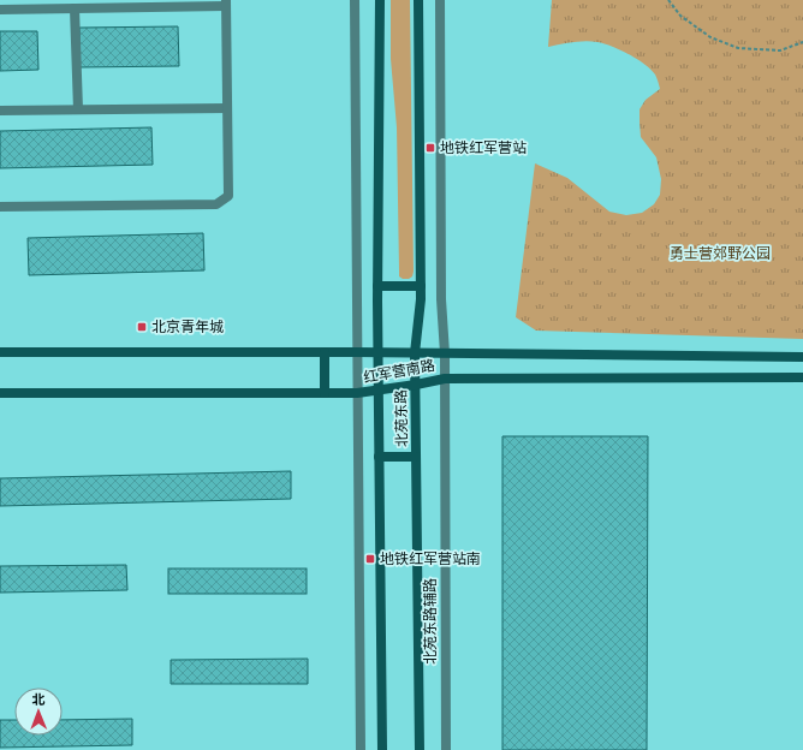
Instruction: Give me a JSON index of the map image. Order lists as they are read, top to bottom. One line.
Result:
{"streets":{"main road":["红军营南路","北苑东路"],"street":["北苑东路辅路"]},"crossings":[["红军营南路","北苑东路"],["红军营南路","北苑东路辅路"]],"parks":["勇士营郊野公园"],"places":{"transit":["地铁红军营站","北京青年城","地铁红军营站南"]},"north":"top"}
